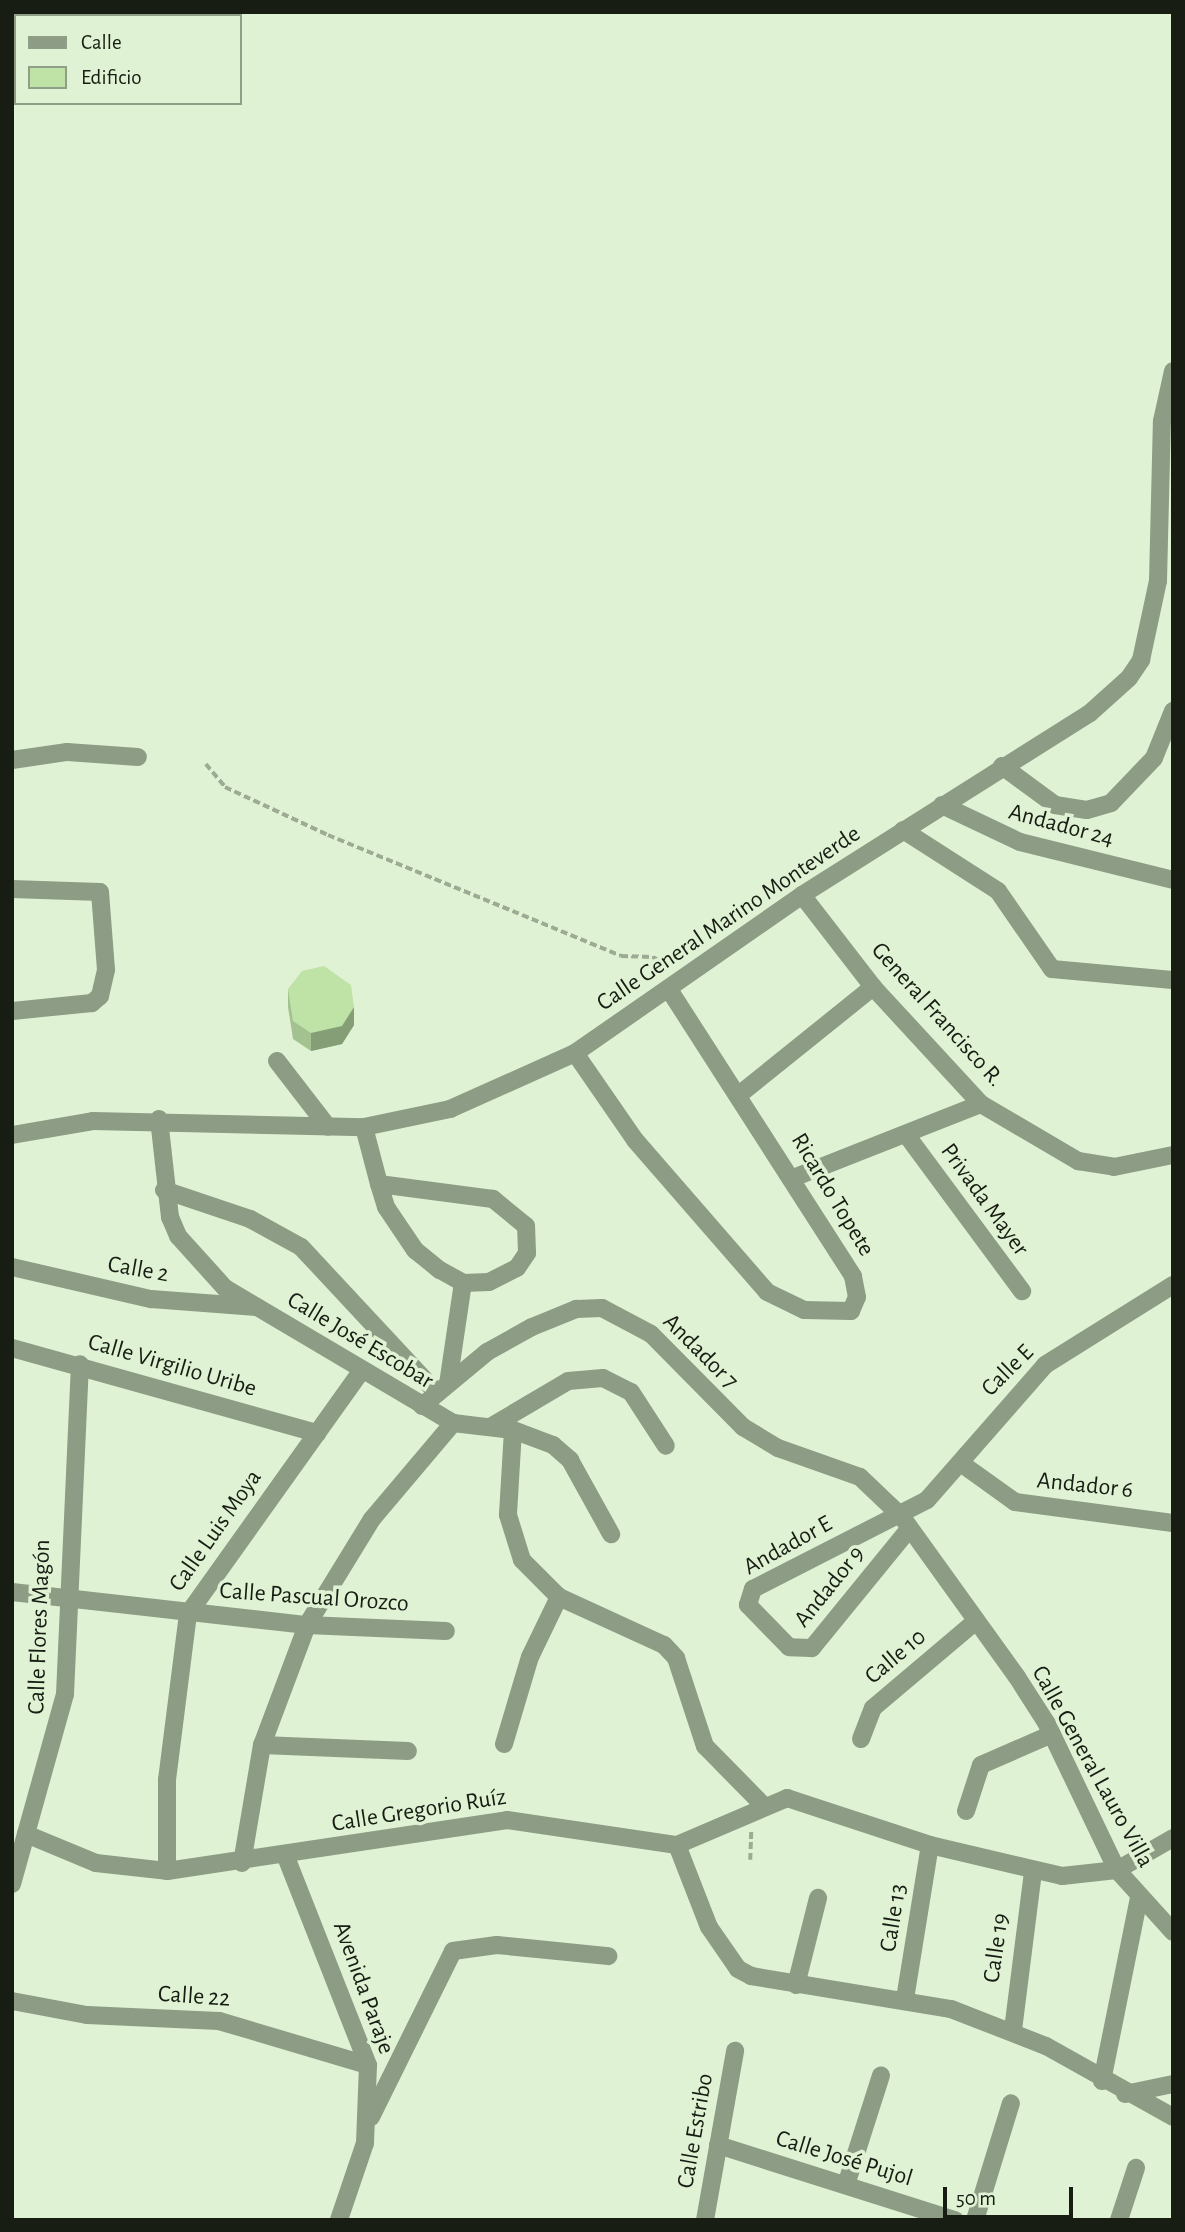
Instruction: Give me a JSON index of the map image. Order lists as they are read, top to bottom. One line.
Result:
{"streets":{"street":["Andador 24","Calle General Marino Monteverde","General Francisco R.","Ricardo Topete","Privada Mayer","Calle 2","Calle José Escobar","Andador 7","Calle Virgilio Uribe","Calle E","Andador 6","Calle Luis Moya","Andador E","Andador 9","Calle Pascual Orozco","Calle Flores Magón","Calle 10","Calle General Lauro Villa","Calle Gregorio Ruíz","Calle 13","Calle 19","Avenida Paraje","Calle 22","Calle Estribo","Calle José Pujol"]},"crossings":[["Andador 24","Calle General Marino Monteverde"],["Calle General Marino Monteverde","General Francisco R."],["Calle General Marino Monteverde","Ricardo Topete"],["Calle General Marino Monteverde","Calle José Escobar"],["Calle 2","Calle José Escobar"],["Calle José Escobar","Andador 7"],["Calle José Escobar","Calle Luis Moya"],["Andador 7","Calle E"],["Andador 7","Andador E"],["Andador 7","Andador 9"],["Andador 7","Calle General Lauro Villa"],["Calle Virgilio Uribe","Calle Luis Moya"],["Calle Virgilio Uribe","Calle Flores Magón"],["Calle E","Andador 6"],["Calle E","Andador E"],["Calle E","Andador 9"],["Calle E","Calle General Lauro Villa"],["Calle Luis Moya","Calle Pascual Orozco"],["Calle Luis Moya","Calle Gregorio Ruíz"],["Andador E","Andador 9"],["Andador E","Calle General Lauro Villa"],["Andador 9","Calle General Lauro Villa"],["Calle Pascual Orozco","Calle Flores Magón"],["Calle Flores Magón","Calle Gregorio Ruíz"],["Calle 10","Calle General Lauro Villa"],["Calle Gregorio Ruíz","Avenida Paraje"],["Avenida Paraje","Calle 22"],["Calle Estribo","Calle José Pujol"]],"legend":["Calle","Edificio"],"scale_bar":"50 m"}
